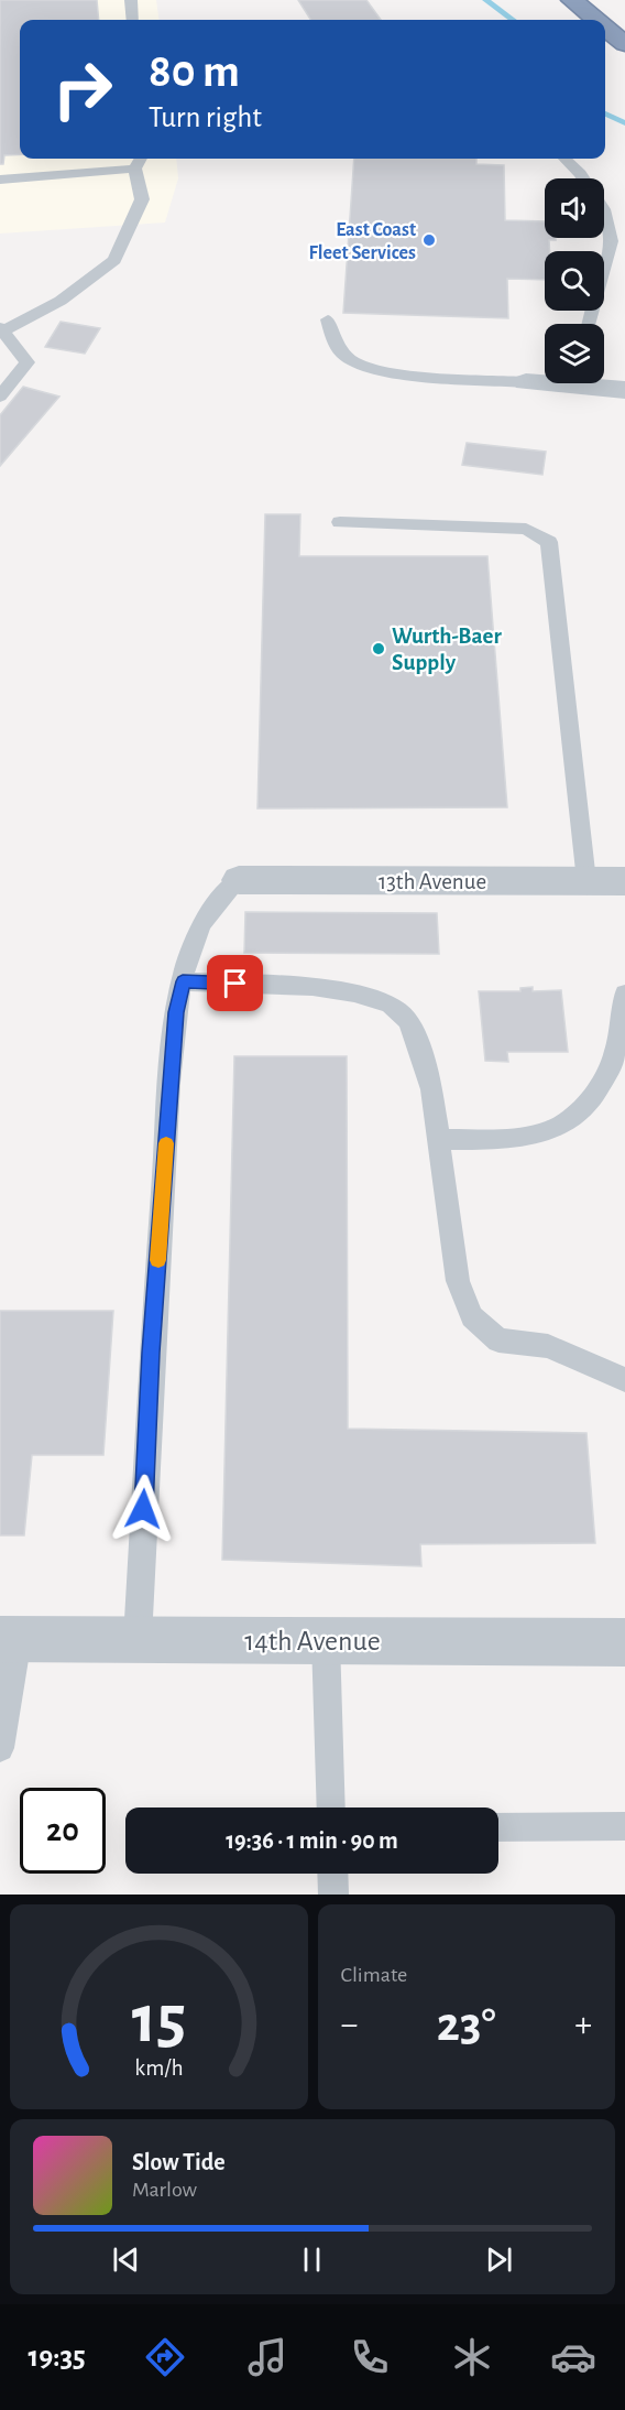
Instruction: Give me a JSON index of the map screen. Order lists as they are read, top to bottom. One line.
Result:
{"streets":{"street":["13th Avenue","14th Avenue"]},"places":["East Coast Fleet Services","Wurth-Baer Supply"],"page":{"turn":["80 m","Turn right"],"limit":"20","trip":"19:36 · 1 min · 90 m","tile":"Climate","heat":["−","23°","+"],"song":["Slow Tide","Marlow"],"tabs":"19:35","gauge":["15","km/h"]}}
